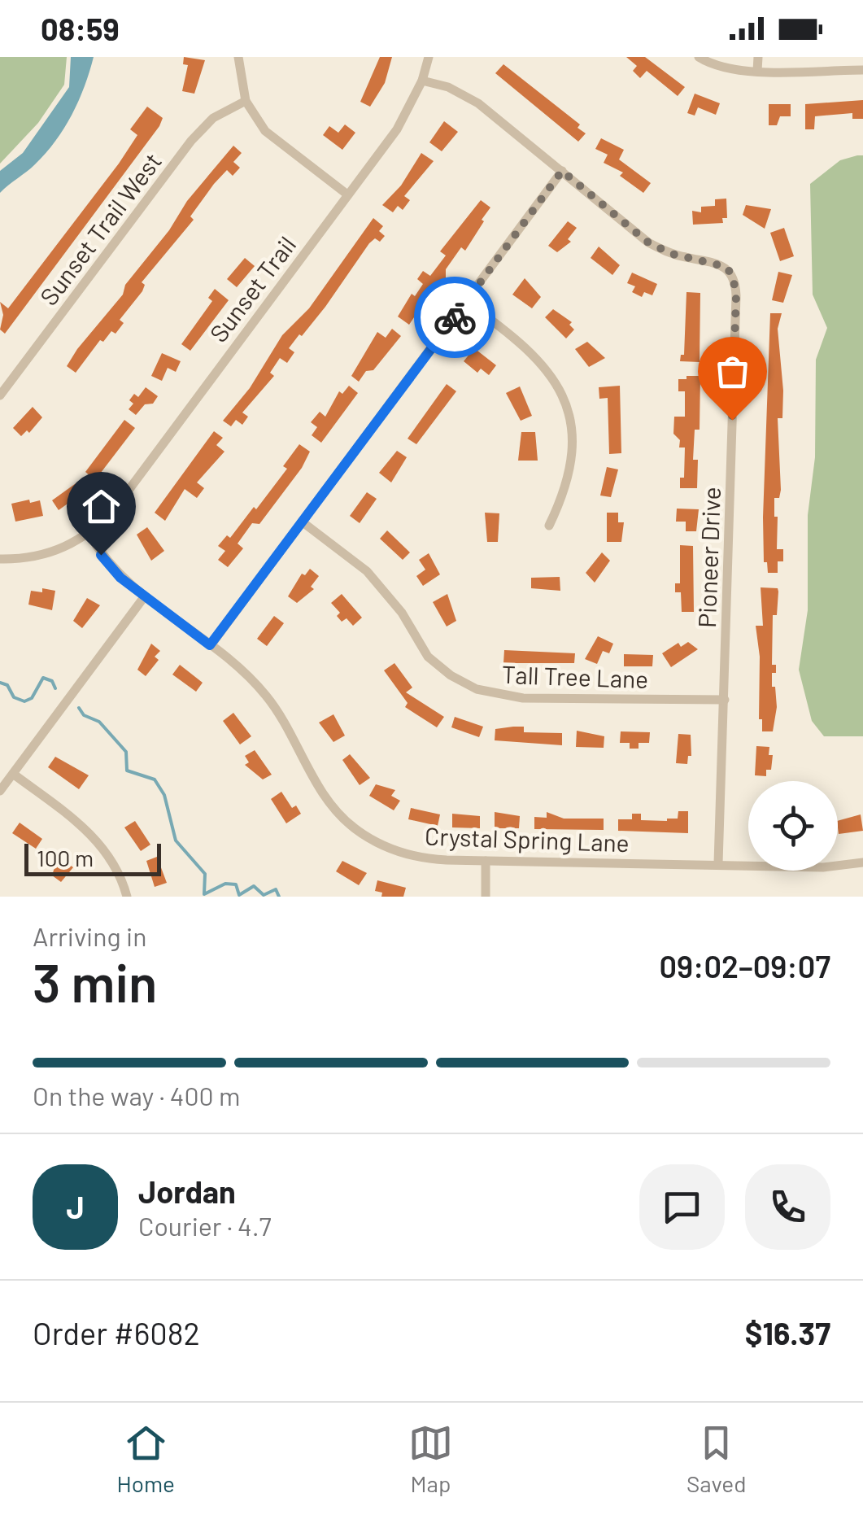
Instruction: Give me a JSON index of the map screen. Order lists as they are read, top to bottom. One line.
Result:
{"streets":{"street":["Sunset Trail West","Sunset Trail","Pioneer Drive","Tall Tree Lane","Crystal Spring Lane"]},"crossings":[["Sunset Trail","Crystal Spring Lane"],["Pioneer Drive","Tall Tree Lane"],["Pioneer Drive","Crystal Spring Lane"]],"scale_bar":"100 m","page":{"status":"08:59","scale":"100 m","heading":["3 min","Arriving in","09:02–09:07"],"panel":["Jordan","Courier · 4.7","Order #6082","$16.37"],"bar":"On the way · 400 m","round":"J","tabs":["Home","Map","Saved"]}}
